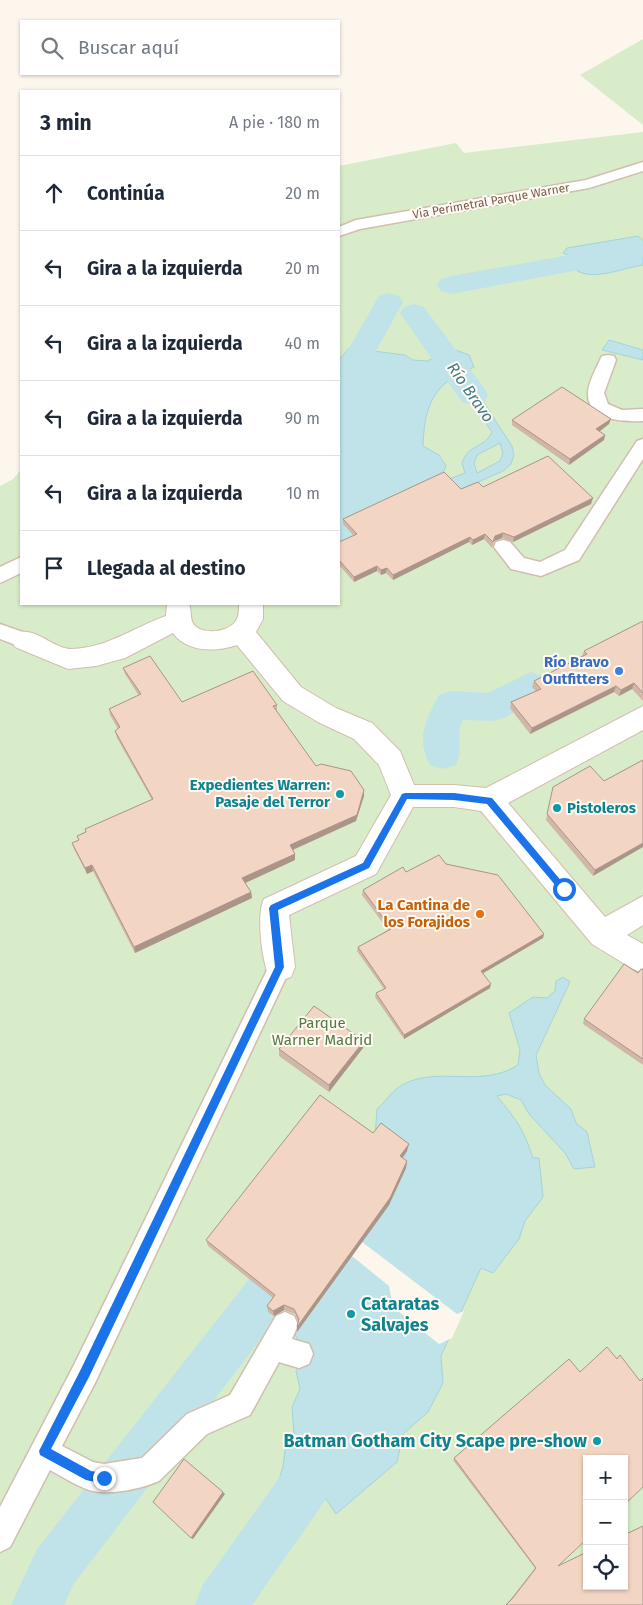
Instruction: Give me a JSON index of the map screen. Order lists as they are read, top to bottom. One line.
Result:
{"streets":{"lane":["Via Perimetral Parque Warner"]},"water":["Río Bravo"],"parks":["Parque Warner Madrid"],"places":["Río Bravo Outfitters","Expedientes Warren: Pasaje del Terror","Pistoleros","La Cantina de los Forajidos","Cataratas Salvajes","Batman Gotham City Scape pre-show"],"page":{"search":"Buscar aquí","heading":["3 min","A pie · 180 m"],"list":[["Continúa","20 m"],["Gira a la izquierda","20 m"],["Gira a la izquierda","40 m"],["Gira a la izquierda","90 m"],["Gira a la izquierda","10 m"],"Llegada al destino"],"map_buttons":["+","−"]}}
